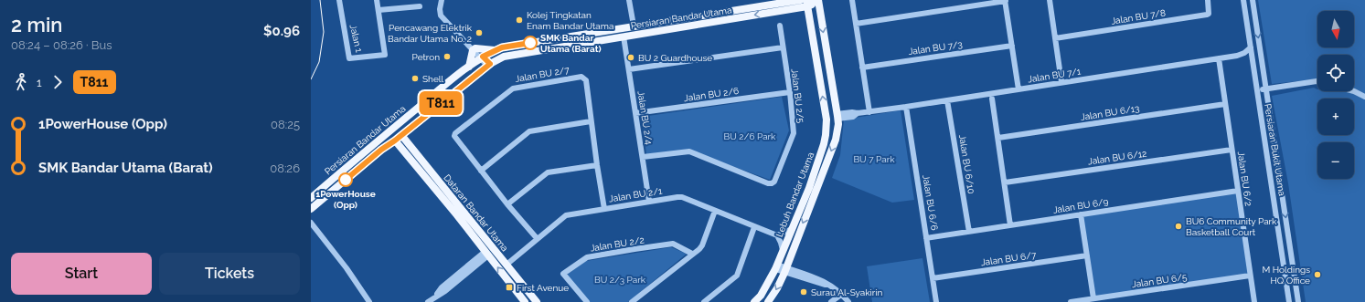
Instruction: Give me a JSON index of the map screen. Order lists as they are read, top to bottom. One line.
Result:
{"streets":{"main road":["Persiaran Bandar Utama","Lebuh Bandar Utama","Dataran Bandar Utama"],"street":["Jalan BU 7/8","Jalan 1","Jalan BU 7/3","Jalan BU 2/7","Jalan BU 7/1","Jalan BU 2/6","Jalan BU 2/5","Jalan BU 6/13","Jalan BU 2/4","Persiaran Bukit Utama","Jalan BU 6/12","Jalan BU 6/10","Jalan BU 6/2","Jalan BU 2/1","Jalan BU 6/6","Jalan BU 6/9","Jalan BU 2/2","Jalan BU 6/7","Jalan BU 6/5"]},"crossings":[["Persiaran Bandar Utama","Jalan BU 2/4"],["Persiaran Bandar Utama","Lebuh Bandar Utama"],["Persiaran Bandar Utama","Dataran Bandar Utama"],["Jalan BU 2/7","Jalan BU 2/1"],["Jalan BU 7/1","Persiaran Bukit Utama"],["Jalan BU 7/1","Jalan BU 6/10"],["Jalan BU 7/1","Jalan BU 6/2"],["Jalan BU 7/1","Lebuh Bandar Utama"],["Jalan BU 7/1","Jalan BU 6/6"],["Jalan BU 2/6","Jalan BU 2/5"],["Jalan BU 2/6","Jalan BU 2/4"],["Jalan BU 2/5","Jalan BU 2/4"],["Jalan BU 6/13","Jalan BU 6/2"],["Jalan BU 2/4","Jalan BU 2/1"],["Jalan BU 6/12","Jalan BU 6/2"],["Jalan BU 6/10","Jalan BU 6/9"],["Jalan BU 6/2","Jalan BU 6/9"],["Jalan BU 6/2","Jalan BU 6/5"],["Jalan BU 2/1","Dataran Bandar Utama"],["Jalan BU 6/6","Jalan BU 6/9"],["Jalan BU 6/6","Jalan BU 6/7"]],"parks":["BU 2/6 Park","BU 7 Park","BU 2/3 Park"],"places":{"other":["Kolej Tingkatan Enam Bandar Utama","Pencawang Elektrik Bandar Utama No. 2","SMK Bandar Utama (Barat)","Petron","BU 2 Guardhouse","Shell","1PowerHouse (Opp)","BU6 Community Park Basketball Court","M Holdings HQ Office","Surau Al-Syakirin"],"transit":["First Avenue"]},"lines":["bus line T811"],"north":"bottom","page":{"heading":["2 min","08:24 – 08:26 · Bus","$0.96"],"on_map":"T811","map_buttons":["+","−"],"legs":["1","T811"],"list":[{"name":"1PowerHouse (Opp)","value":"08:25"},{"name":"SMK Bandar Utama (Barat)","value":"08:26"}],"buttons":["Start","Tickets"]}}
